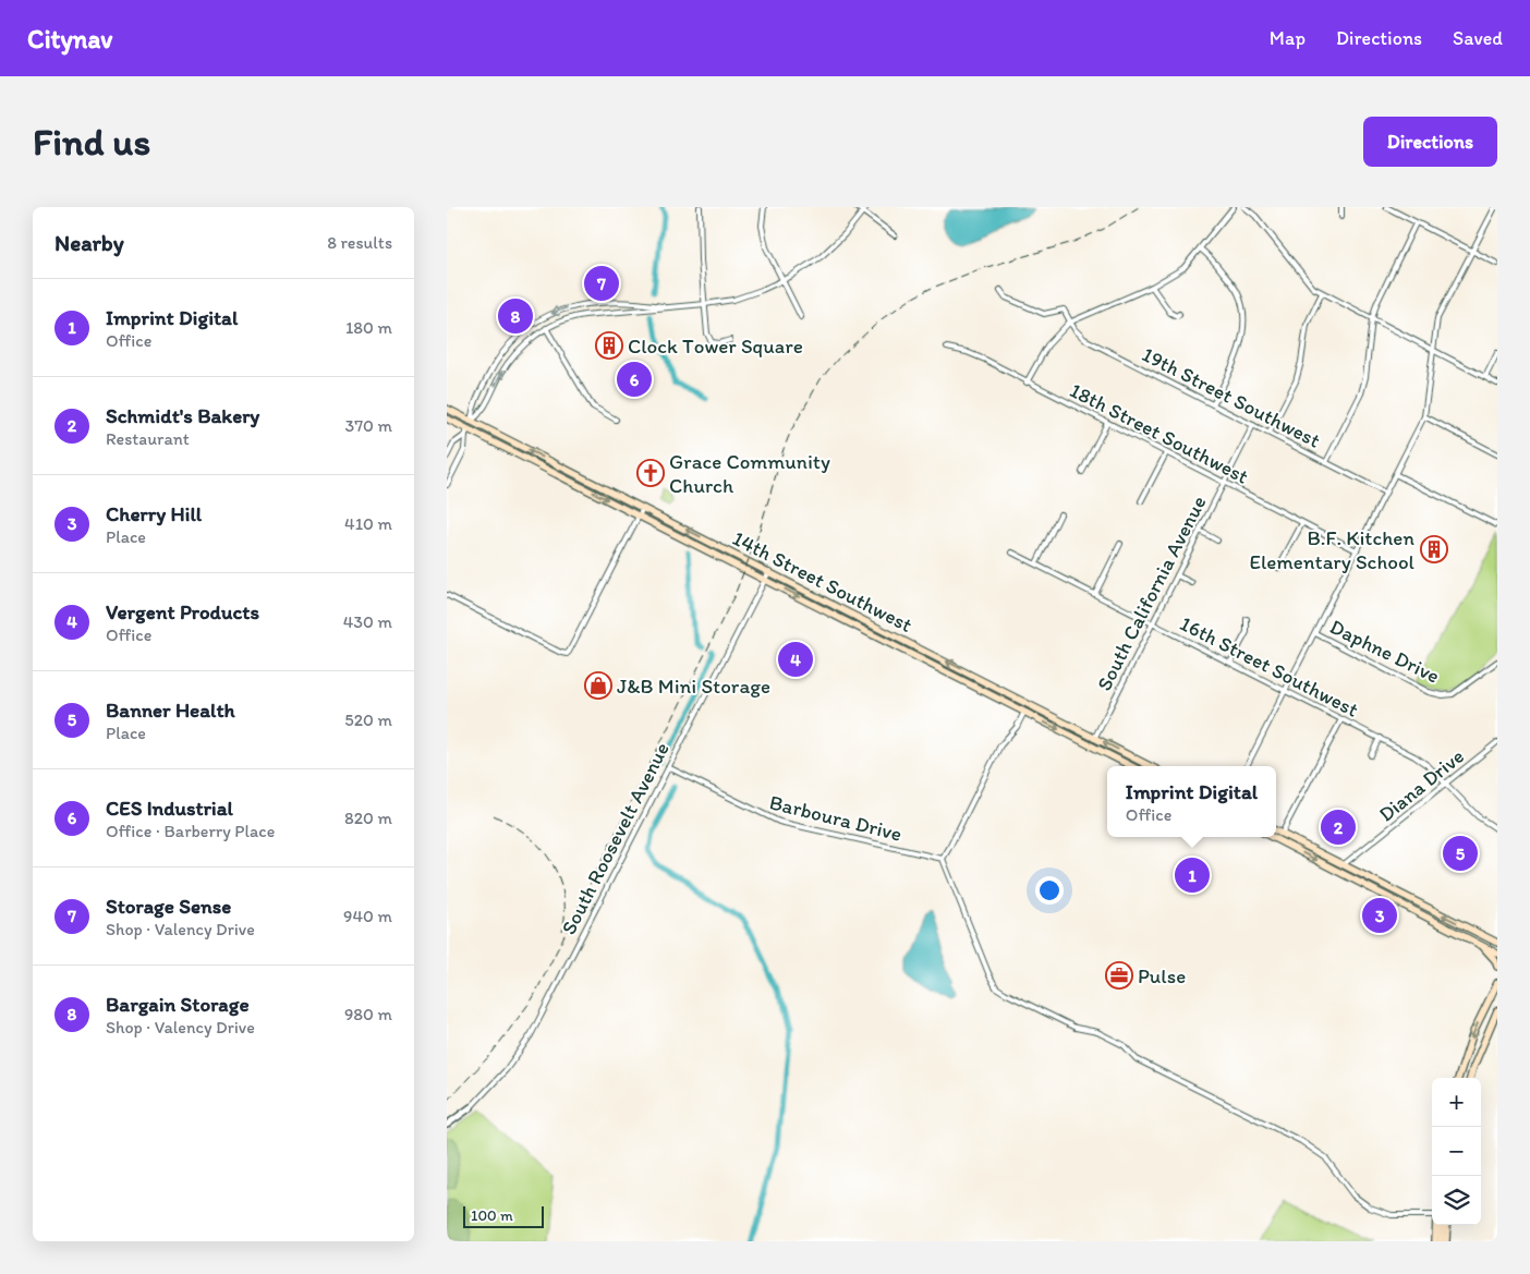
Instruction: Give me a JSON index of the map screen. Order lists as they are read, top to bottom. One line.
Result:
{"streets":{"main road":["14th Street Southwest"],"street":["19th Street Southwest","18th Street Southwest","South California Avenue","Daphne Drive","16th Street Southwest","Diana Drive","Barboura Drive","South Roosevelt Avenue"]},"crossings":[["19th Street Southwest","South California Avenue"],["18th Street Southwest","South California Avenue"],["14th Street Southwest","South California Avenue"],["14th Street Southwest","South Roosevelt Avenue"],["South California Avenue","16th Street Southwest"],["16th Street Southwest","Diana Drive"],["Barboura Drive","South Roosevelt Avenue"]],"places":{"building":["Clock Tower Square","B.F. Kitchen Elementary School"],"church":["Grace Community Church"],"shop":["J&B Mini Storage"],"office":["Pulse"]},"scale_bar":"100 m","page":{"header":"Citynav","nav":["Map","Directions","Saved"],"buttons":"Directions","title":"Find us","heading":["Nearby","8 results"],"pins":["7","8","6","4","2","5","1","3"],"list":[{"mark":"1","name":"Imprint Digital","note":"Office","value":"180 m"},{"mark":"2","name":"Schmidt's Bakery","note":"Restaurant","value":"370 m"},{"mark":"3","name":"Cherry Hill","note":"Place","value":"410 m"},{"mark":"4","name":"Vergent Products","note":"Office","value":"430 m"},{"mark":"5","name":"Banner Health","note":"Place","value":"520 m"},{"mark":"6","name":"CES Industrial","note":"Office · Barberry Place","value":"820 m"},{"mark":"7","name":"Storage Sense","note":"Shop · Valency Drive","value":"940 m"},{"mark":"8","name":"Bargain Storage","note":"Shop · Valency Drive","value":"980 m"}],"popup":["Imprint Digital","Office"],"map_buttons":["+","−"],"scale":"100 m"}}
